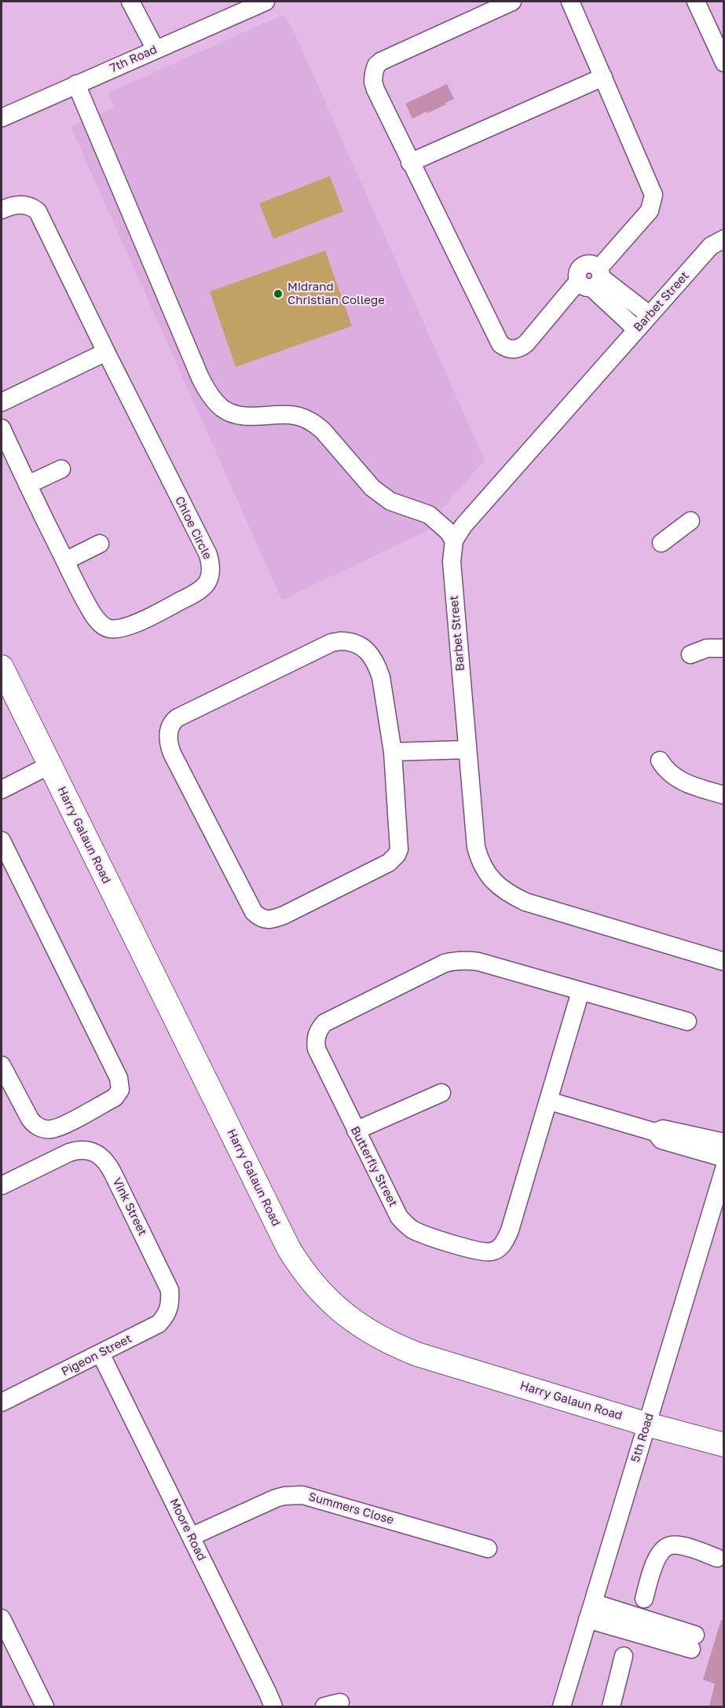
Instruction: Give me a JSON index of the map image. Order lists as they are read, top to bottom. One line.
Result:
{"streets":{"main road":["Harry Galaun Road"],"street":["7th Road","Barbet Street","Chloe Circle","Butterfly Street","Vink Street","Pigeon Street","5th Road","Summers Close","Moore Road"]},"crossings":[["Harry Galaun Road","5th Road"],["Vink Street","Pigeon Street"],["Pigeon Street","Moore Road"],["Summers Close","Moore Road"]],"places":["Midrand Christian College"]}
